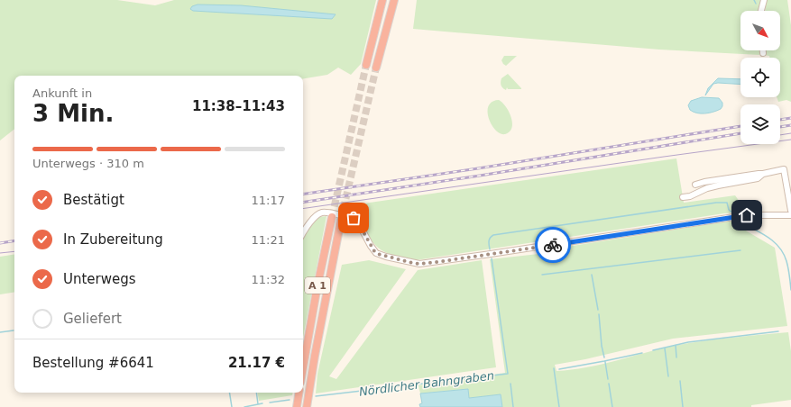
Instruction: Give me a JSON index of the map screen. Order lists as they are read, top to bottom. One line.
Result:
{"streets":{"highway":["A 1"]},"water":["Nördlicher Bahngraben"],"north":"bottom right","page":{"heading":["3 Min.","Ankunft in","11:38–11:43"],"panel":["Bestellung #6641","21.17 €"],"bar":"Unterwegs · 310 m","list":[["Bestätigt","11:17"],["In Zubereitung","11:21"],["Unterwegs","11:32"],"Geliefert"]}}
